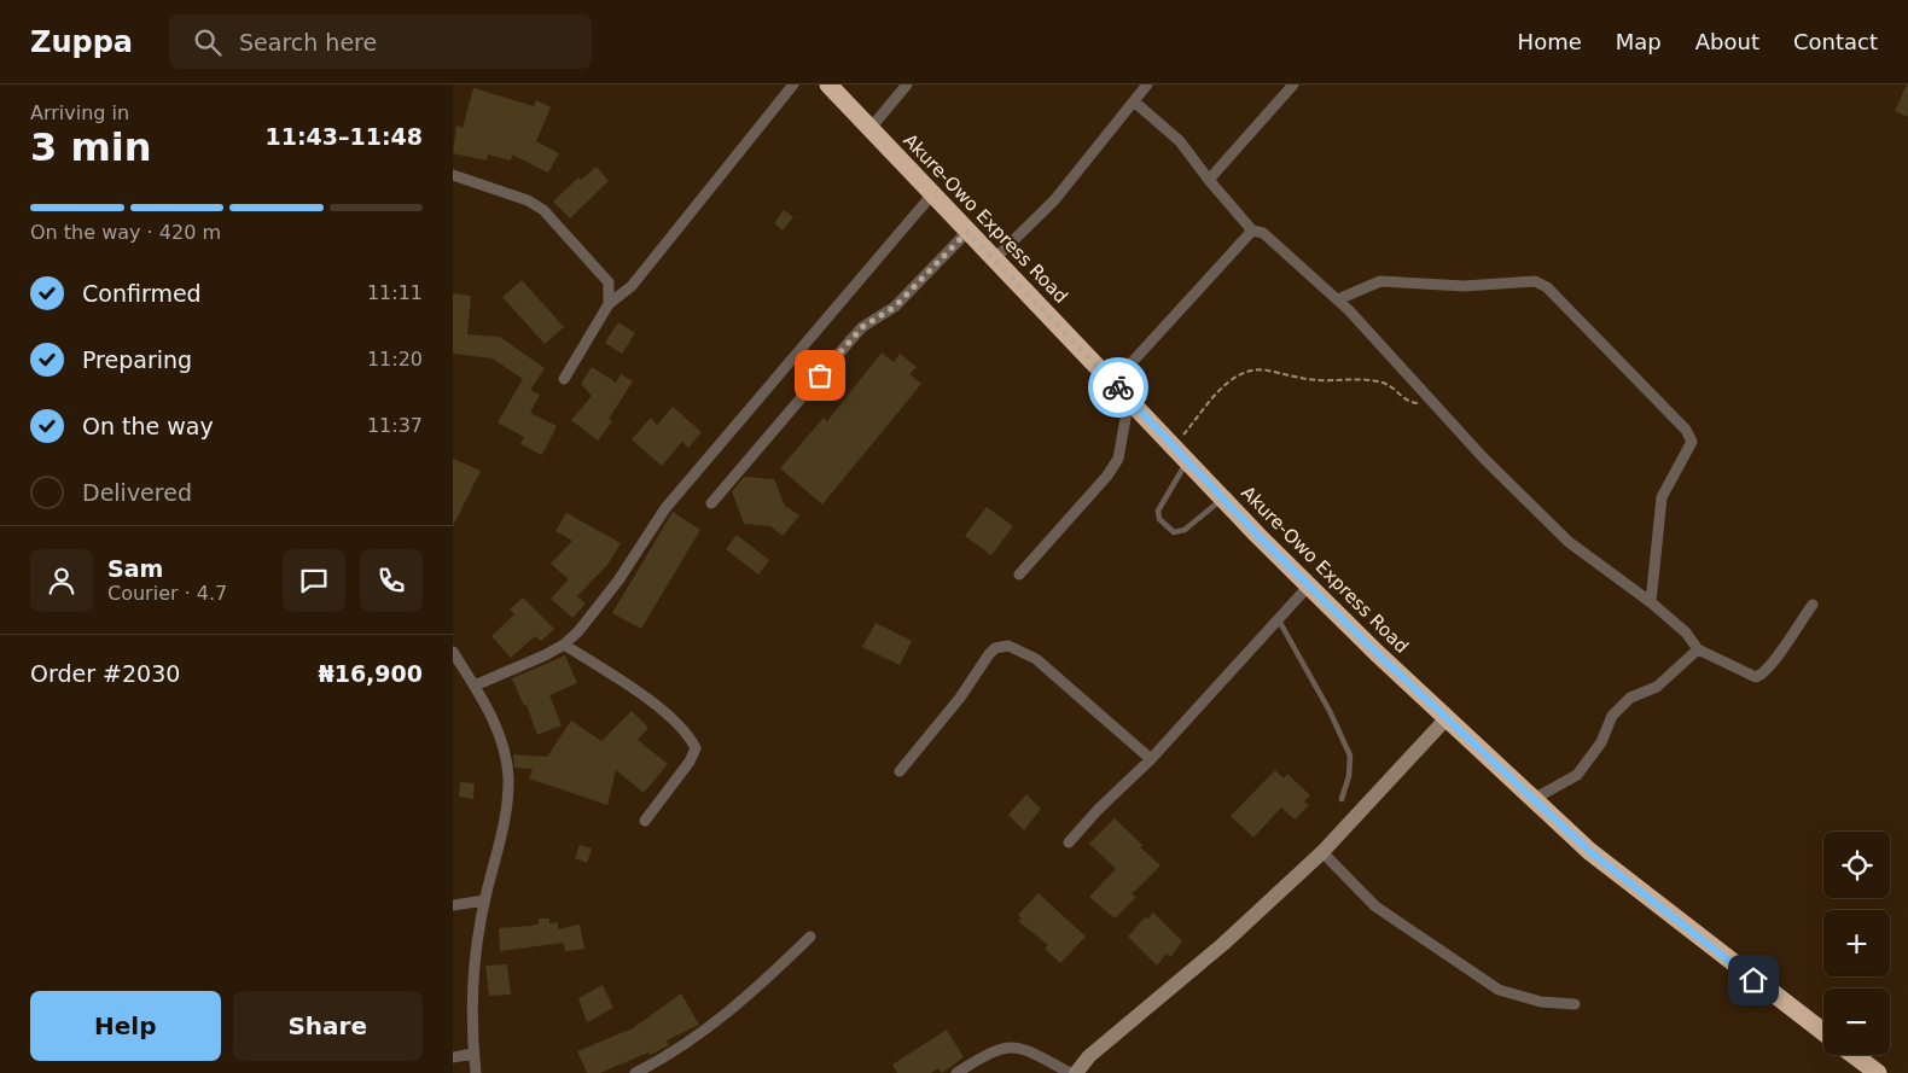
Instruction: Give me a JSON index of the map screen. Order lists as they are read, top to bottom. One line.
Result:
{"streets":{"highway":["Akure-Owo Express Road"]},"page":{"header":"Zuppa","search":"Search here","nav":["Home","Map","About","Contact"],"heading":["3 min","Arriving in","11:43–11:48"],"panel":["Sam","Courier · 4.7","Order #2030","₦16,900"],"bar":"On the way · 420 m","list":[["Confirmed","11:11"],["Preparing","11:20"],["On the way","11:37"],"Delivered"],"map_buttons":["+","−"],"buttons":["Help","Share"]}}
